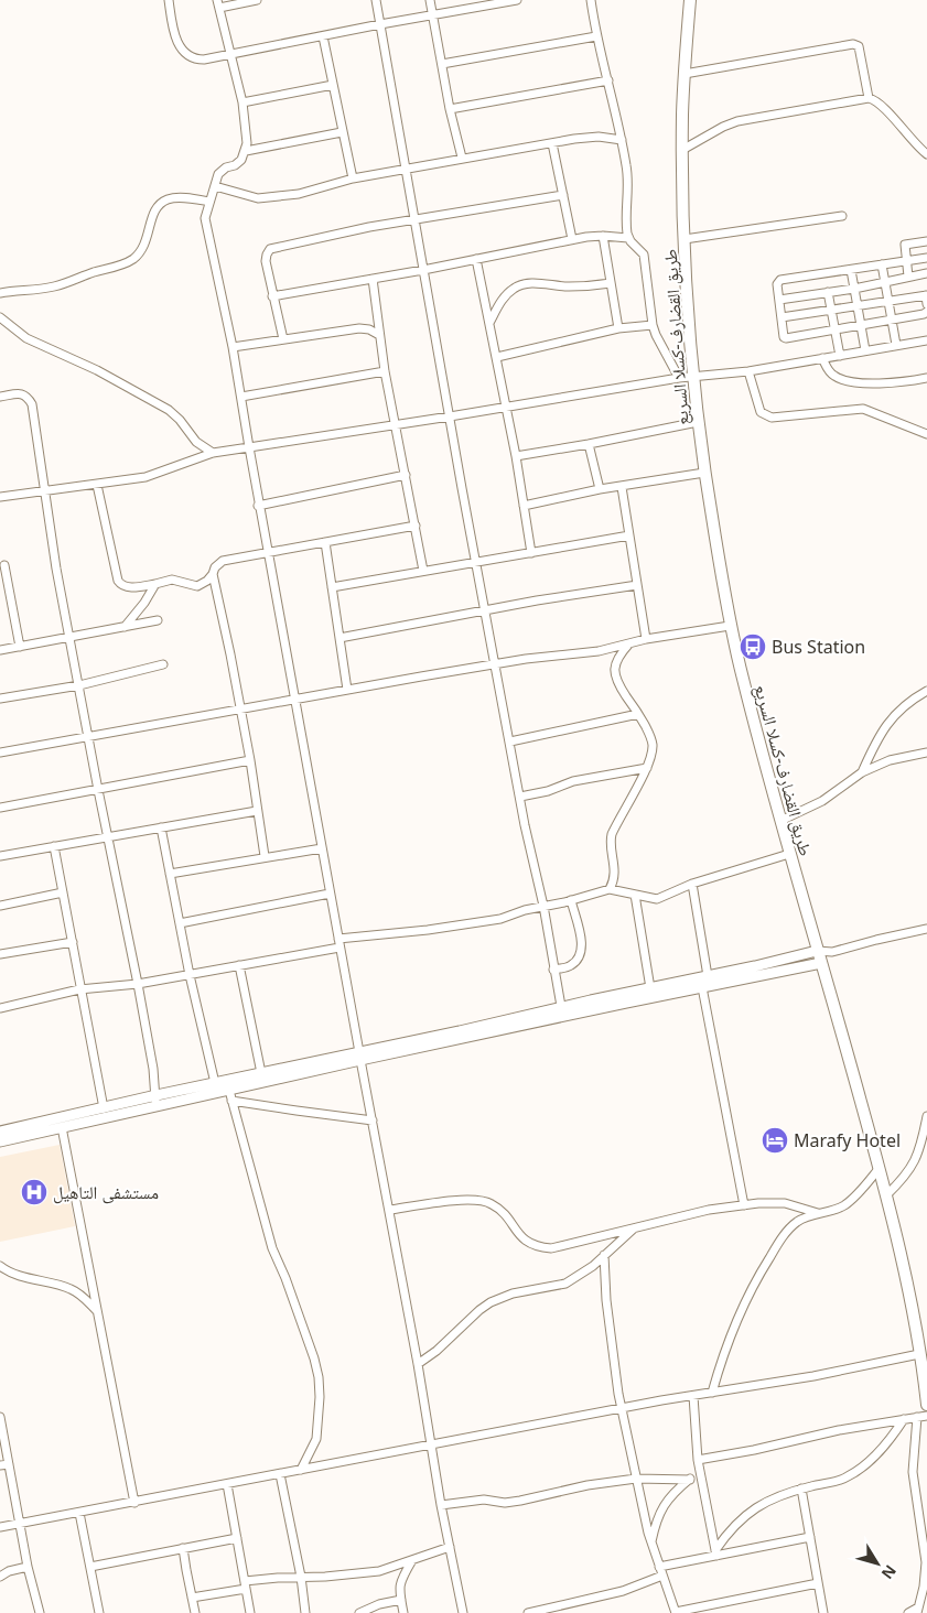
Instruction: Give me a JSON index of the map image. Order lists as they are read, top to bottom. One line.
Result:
{"streets":{"highway":["طريق القضارف-كسلا السريع"]},"places":{"bus stop":["Bus Station"],"hotel":["Marafy Hotel"],"hospital":["مستشفى التاهيل"]},"north":"bottom right"}
